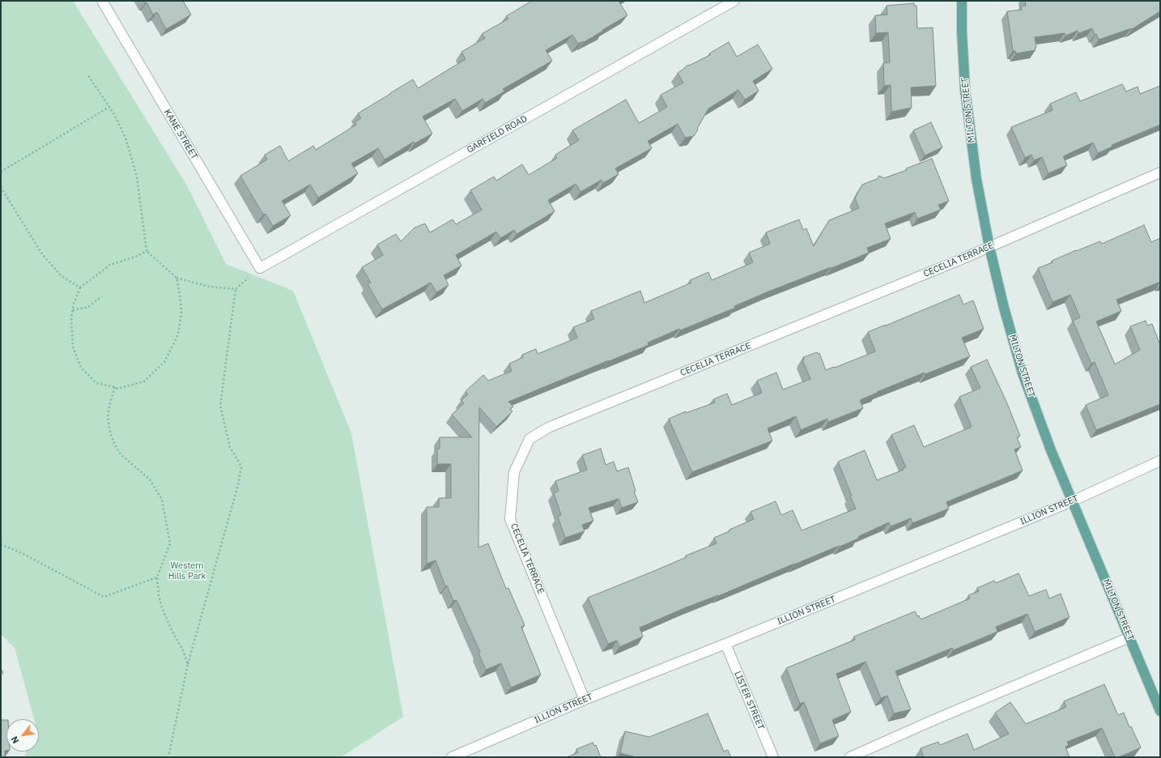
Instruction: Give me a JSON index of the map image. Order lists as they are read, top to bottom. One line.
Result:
{"streets":{"main road":["MILTON STREET"],"street":["KANE STREET","GARFIELD ROAD","CECELIA TERRACE","ILLION STREET","LISTER STREET"]},"crossings":[["MILTON STREET","CECELIA TERRACE"],["MILTON STREET","ILLION STREET"],["KANE STREET","GARFIELD ROAD"],["CECELIA TERRACE","ILLION STREET"],["ILLION STREET","LISTER STREET"]],"parks":["Western Hills Park"],"north":"bottom left"}
